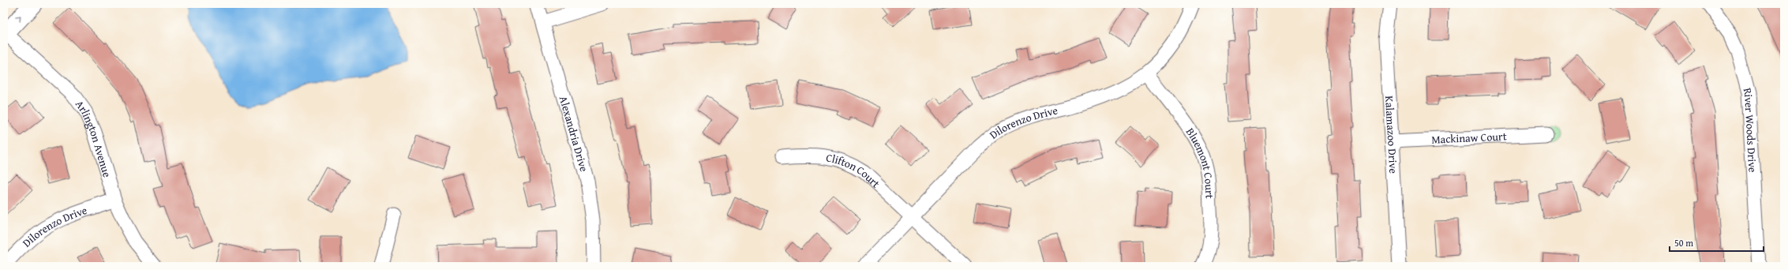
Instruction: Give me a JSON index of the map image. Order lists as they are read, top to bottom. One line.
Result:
{"streets":{"street":["Dilorenzo Drive","River Woods Drive","Alexandria Drive","Kalamazoo Drive","Mackinaw Court","Arlington Avenue","Bluemont Court","Clifton Court"]},"crossings":[["Dilorenzo Drive","Arlington Avenue"],["Dilorenzo Drive","Bluemont Court"],["Dilorenzo Drive","Clifton Court"],["Kalamazoo Drive","Mackinaw Court"]],"scale_bar":"50 m"}
